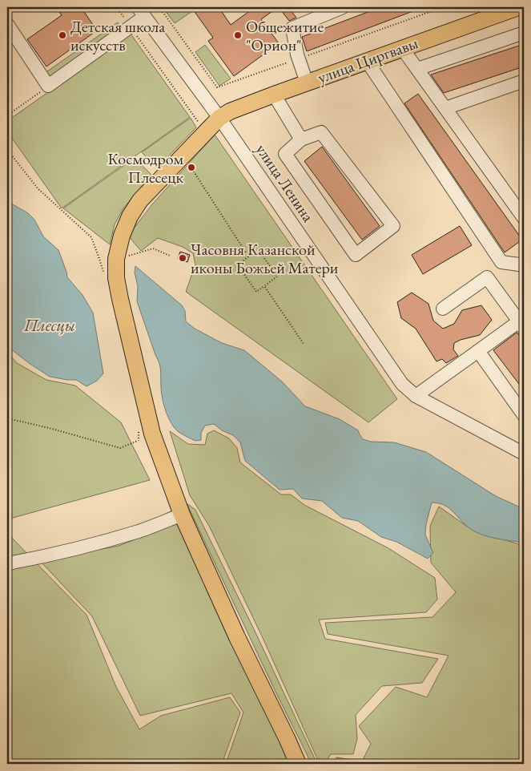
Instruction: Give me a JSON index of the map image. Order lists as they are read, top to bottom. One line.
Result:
{"streets":{"main road":["улица Циргвавы"],"street":["улица Ленина"]},"crossings":[["улица Циргвавы","улица Ленина"]],"water":["Плесцы"],"places":["Детская школа искусств","Общежитие \"Орион\"","Космодром Плесецк","Часовня Казанской иконы Божьей Матери"]}
